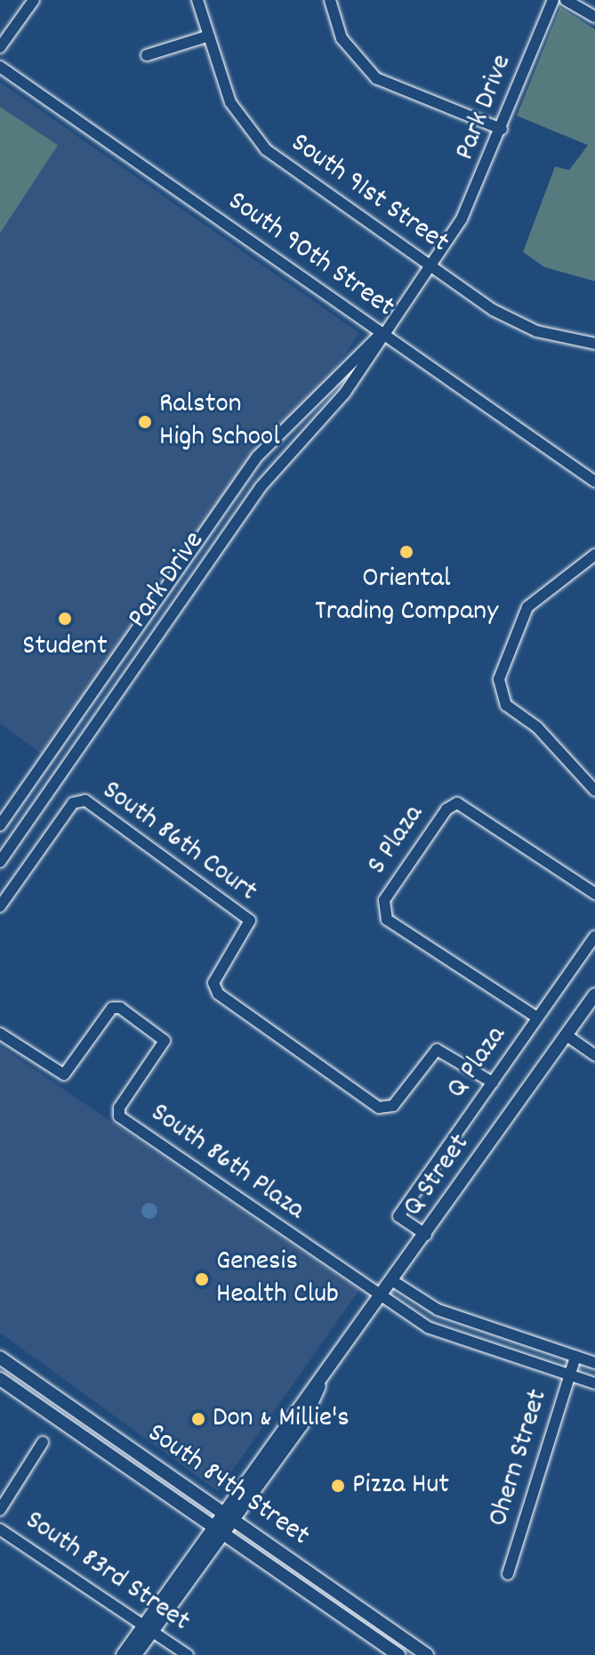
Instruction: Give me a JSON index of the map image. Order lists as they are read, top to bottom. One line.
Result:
{"streets":{"main road":["Q Street","South 84th Street"],"street":["Park Drive","South 91st Street","South 90th Street","S Plaza","South 86th Court","Q Plaza","South 86th Plaza","Ohern Street","South 83rd Street"]},"crossings":[["Park Drive","South 91st Street"],["Park Drive","South 90th Street"],["S Plaza","Q Plaza"],["South 86th Court","Q Plaza"],["Q Plaza","Q Street"],["South 86th Plaza","Q Street"],["South 86th Plaza","Ohern Street"],["Q Street","South 84th Street"],["Q Street","South 83rd Street"]],"places":["Ralston High School","Oriental Trading Company","Student","Genesis Health Club","Don & Millie's","Pizza Hut"]}
